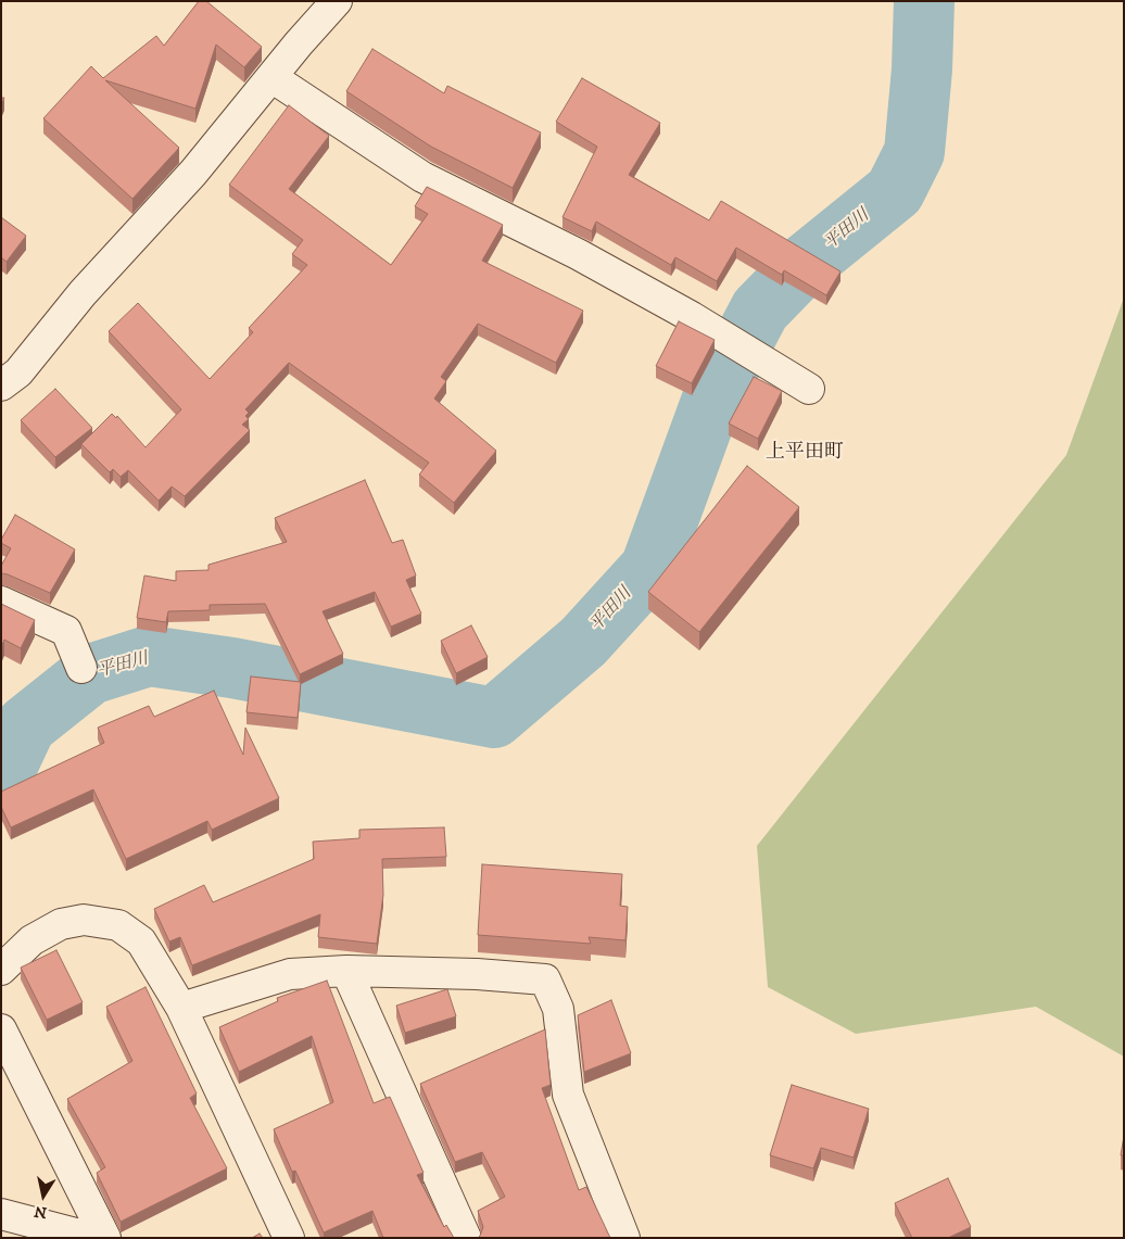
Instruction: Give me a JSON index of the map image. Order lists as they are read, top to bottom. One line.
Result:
{"districts":["上平田町"],"water":["平田川"],"north":"bottom"}
